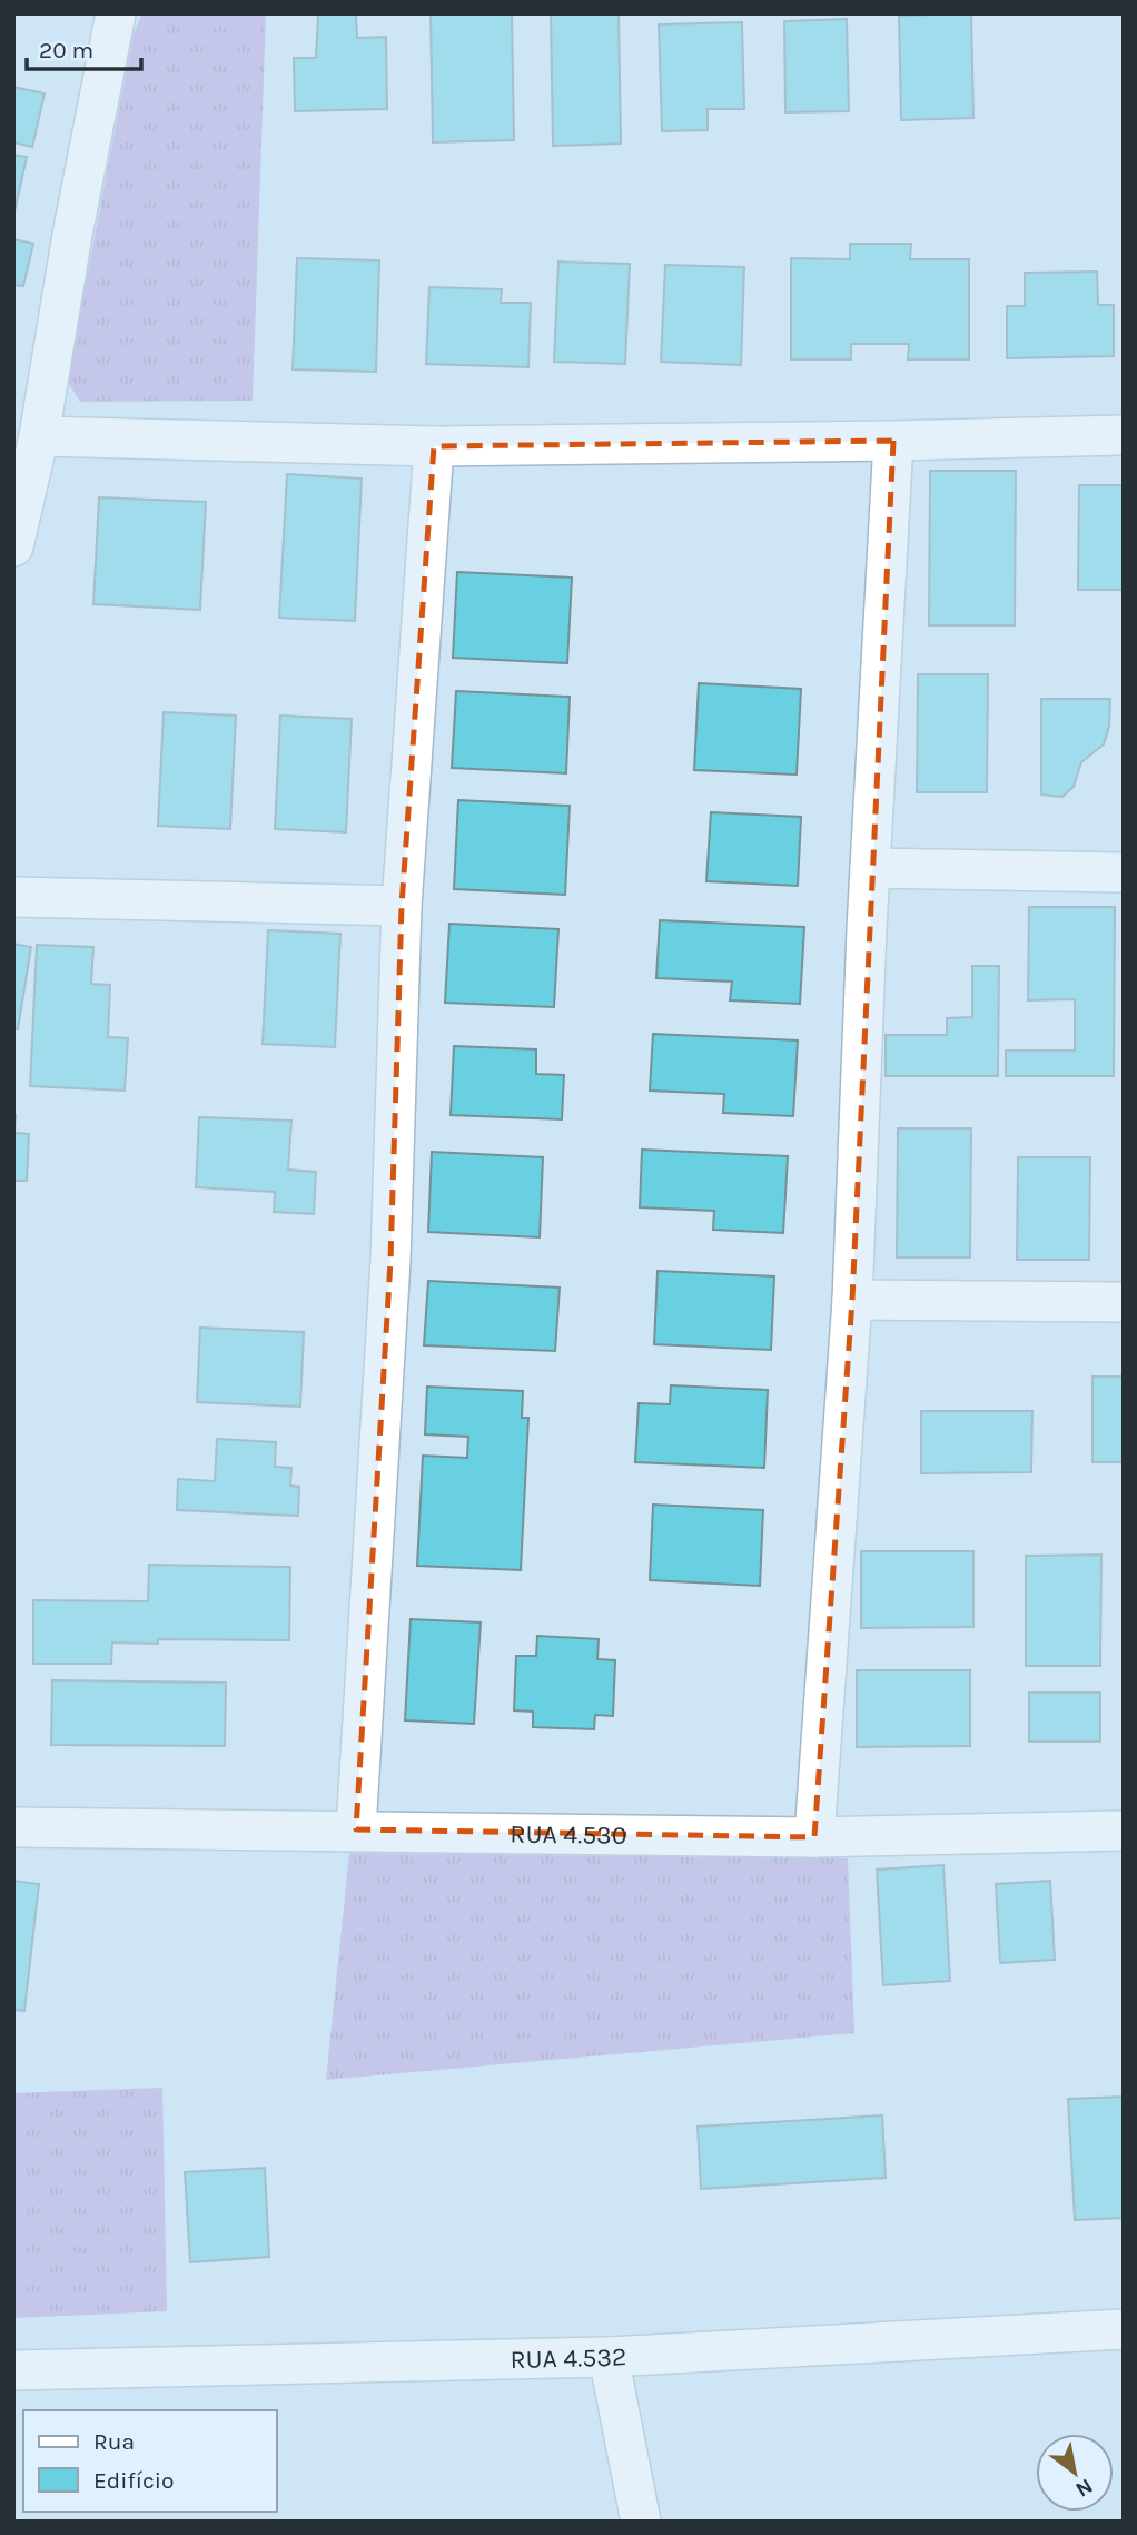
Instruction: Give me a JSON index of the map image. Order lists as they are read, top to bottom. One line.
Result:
{"streets":{"street":["RUA 4.530","RUA 4.532"]},"legend":["Rua","Edifício"],"scale_bar":"20 m","north":"bottom right"}
